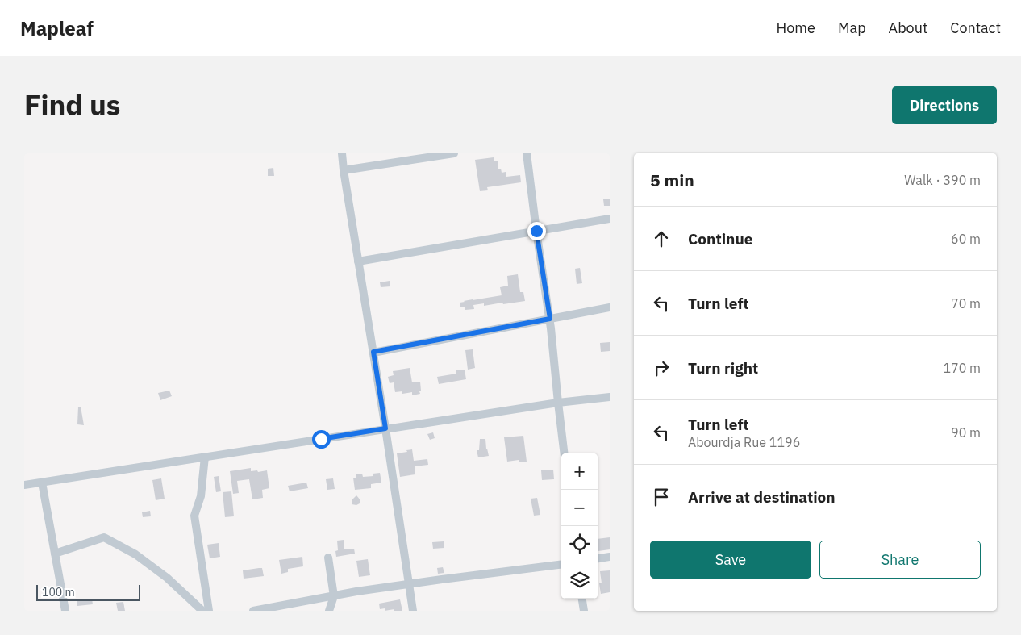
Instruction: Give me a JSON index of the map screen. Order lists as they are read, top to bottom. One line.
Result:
{"scale_bar":"100 m","page":{"header":"Mapleaf","nav":["Home","Map","About","Contact"],"title":"Find us","buttons":["Directions",["Save","Share"]],"heading":["5 min","Walk · 390 m"],"list":[["Continue","60 m"],["Turn left","70 m"],["Turn right","170 m"],["Turn left","Abourdja Rue 1196","90 m"],"Arrive at destination"],"map_buttons":["+","−"],"scale":"100 m"}}
